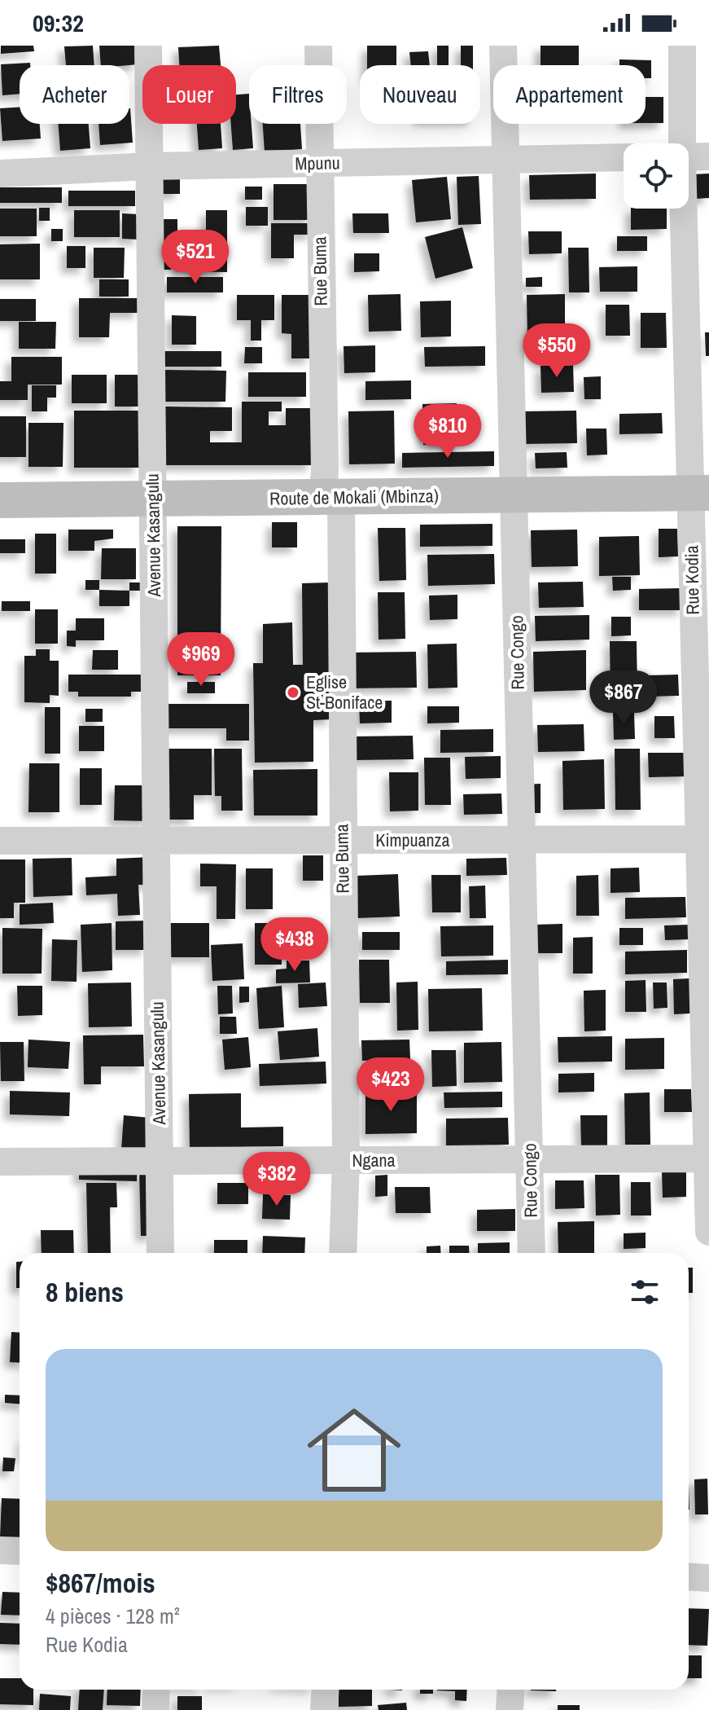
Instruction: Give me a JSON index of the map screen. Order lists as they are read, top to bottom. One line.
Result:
{"streets":{"street":["Mpunu","Rue Buma","Route de Mokali (Mbinza)","Avenue Kasangulu","Rue Kodia","Rue Congo","Kimpuanza","Ngana"]},"crossings":[["Mpunu","Rue Buma"],["Mpunu","Avenue Kasangulu"],["Mpunu","Rue Congo"],["Rue Buma","Route de Mokali (Mbinza)"],["Rue Buma","Kimpuanza"],["Rue Buma","Ngana"],["Route de Mokali (Mbinza)","Avenue Kasangulu"],["Route de Mokali (Mbinza)","Rue Kodia"],["Route de Mokali (Mbinza)","Rue Congo"],["Avenue Kasangulu","Kimpuanza"],["Avenue Kasangulu","Ngana"],["Rue Kodia","Kimpuanza"],["Rue Kodia","Ngana"],["Rue Congo","Kimpuanza"],["Rue Congo","Ngana"]],"places":["Eglise St-Boniface"],"page":{"status":"09:32","chip":["Acheter","Louer","Filtres","Nouveau","Appartement"],"price":["$521","$550","$810","$969","$867","$438","$423","$382"],"heading":"8 biens","list":[{"name":"$867/mois","note":"4 pièces · 128 m² · Rue Kodia"}]}}
